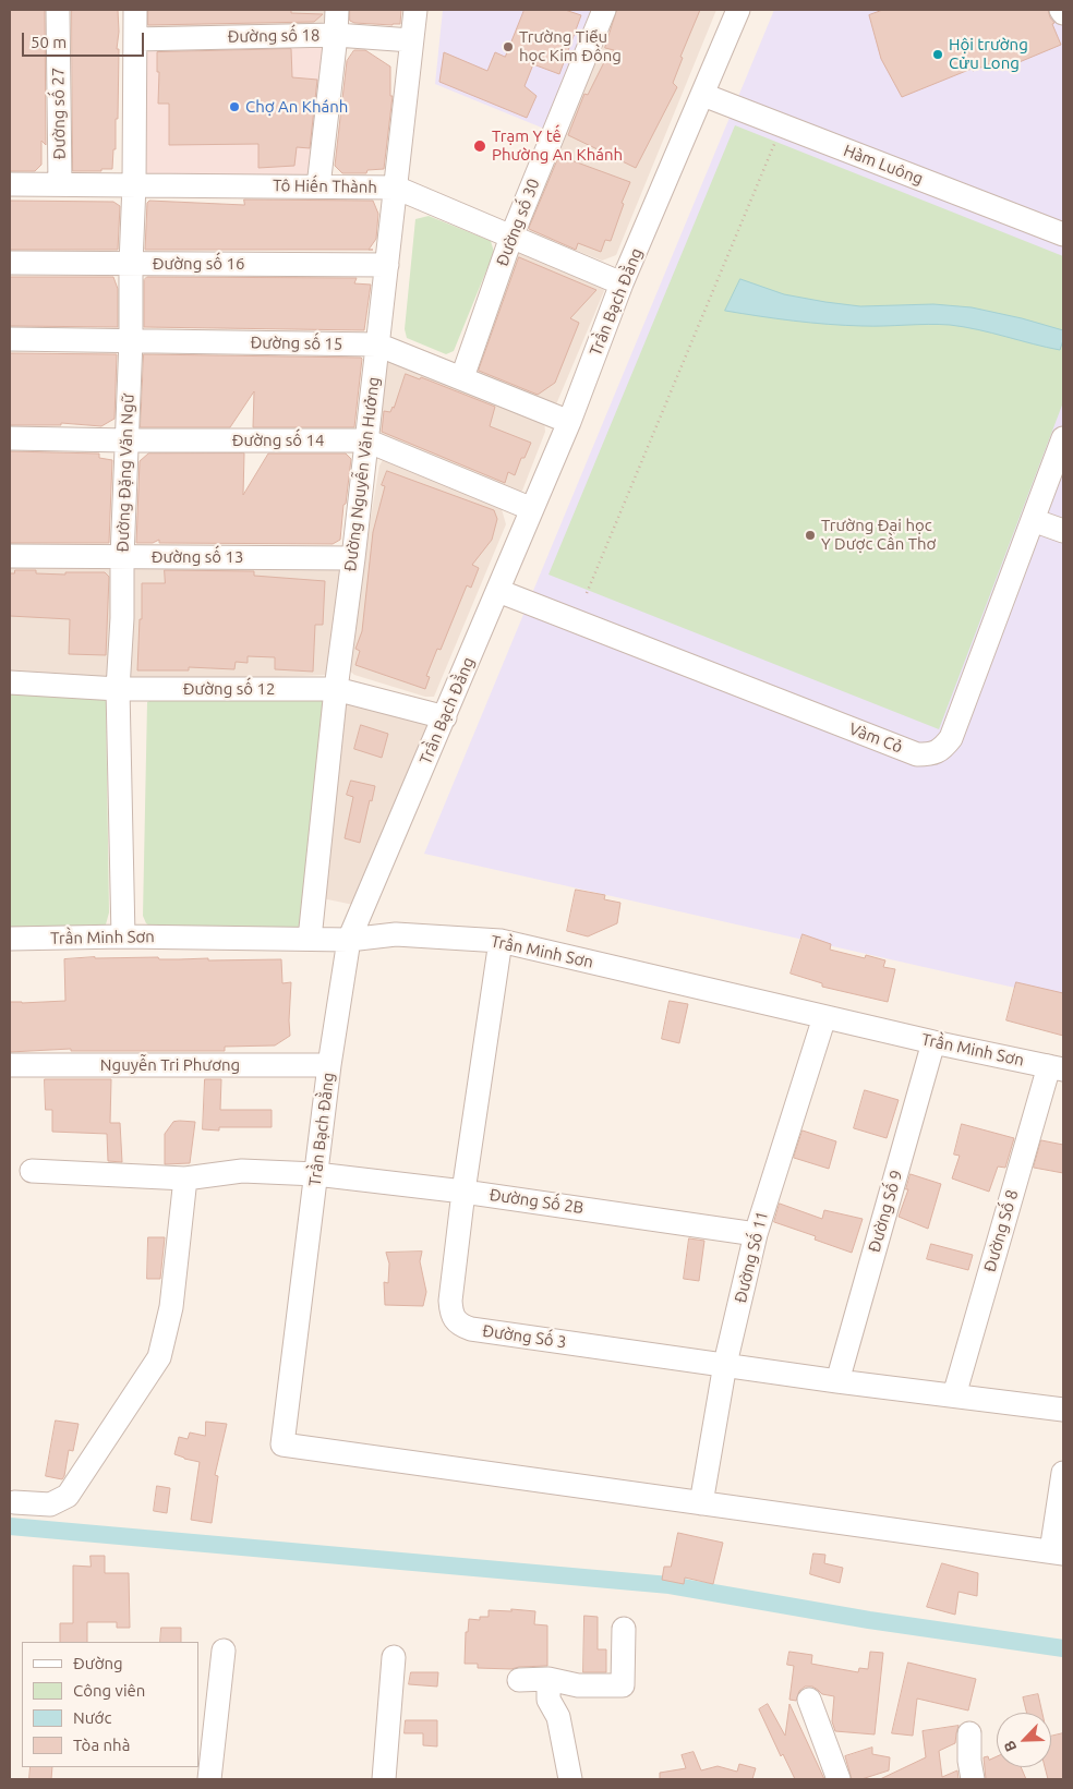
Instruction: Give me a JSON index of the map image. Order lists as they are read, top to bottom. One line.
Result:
{"streets":{"street":["Đường số 18","Đường số 27","Hàm Luông","Tô Hiến Thành","Đường số 30","Đường số 16","Trần Bạch Đằng","Đường số 15","Đường số 14","Đường Đặng Văn Ngữ","Đường Nguyễn Văn Hưởng","Đường số 13","Đường số 12","Vàm Cỏ","Trần Minh Sơn","Nguyễn Tri Phương","Đường Số 2B","Đường Số 9","Đường Số 8","Đường Số 11","Đường Số 3"]},"crossings":[["Đường số 18","Đường Đặng Văn Ngữ"],["Đường số 18","Đường Nguyễn Văn Hưởng"],["Đường số 27","Tô Hiến Thành"],["Hàm Luông","Trần Bạch Đằng"],["Tô Hiến Thành","Đường số 30"],["Tô Hiến Thành","Trần Bạch Đằng"],["Tô Hiến Thành","Đường Đặng Văn Ngữ"],["Tô Hiến Thành","Đường Nguyễn Văn Hưởng"],["Đường số 30","Đường số 15"],["Đường số 16","Đường Đặng Văn Ngữ"],["Đường số 16","Đường Nguyễn Văn Hưởng"],["Trần Bạch Đằng","Đường số 15"],["Trần Bạch Đằng","Đường số 14"],["Trần Bạch Đằng","Đường số 12"],["Trần Bạch Đằng","Vàm Cỏ"],["Trần Bạch Đằng","Trần Minh Sơn"],["Trần Bạch Đằng","Nguyễn Tri Phương"],["Trần Bạch Đằng","Đường Số 2B"],["Trần Bạch Đằng","Đường Số 11"],["Đường số 15","Đường Đặng Văn Ngữ"],["Đường số 15","Đường Nguyễn Văn Hưởng"],["Đường số 14","Đường Đặng Văn Ngữ"],["Đường số 14","Đường Nguyễn Văn Hưởng"],["Đường Đặng Văn Ngữ","Đường số 13"],["Đường Đặng Văn Ngữ","Đường số 12"],["Đường Đặng Văn Ngữ","Trần Minh Sơn"],["Đường Nguyễn Văn Hưởng","Đường số 13"],["Đường Nguyễn Văn Hưởng","Đường số 12"],["Đường Nguyễn Văn Hưởng","Trần Minh Sơn"],["Trần Minh Sơn","Đường Số 9"],["Trần Minh Sơn","Đường Số 8"],["Trần Minh Sơn","Đường Số 11"],["Đường Số 2B","Đường Số 11"],["Đường Số 2B","Đường Số 3"],["Đường Số 11","Đường Số 3"]],"places":["Trường Tiểu học Kim Đồng","Hội trường Cửu Long","Chợ An Khánh","Trạm Y tế Phường An Khánh","Trường Đại học Y Dược Cần Thơ"],"legend":["Đường","Công viên","Nước","Tòa nhà"],"scale_bar":"50 m","north":"bottom left"}
